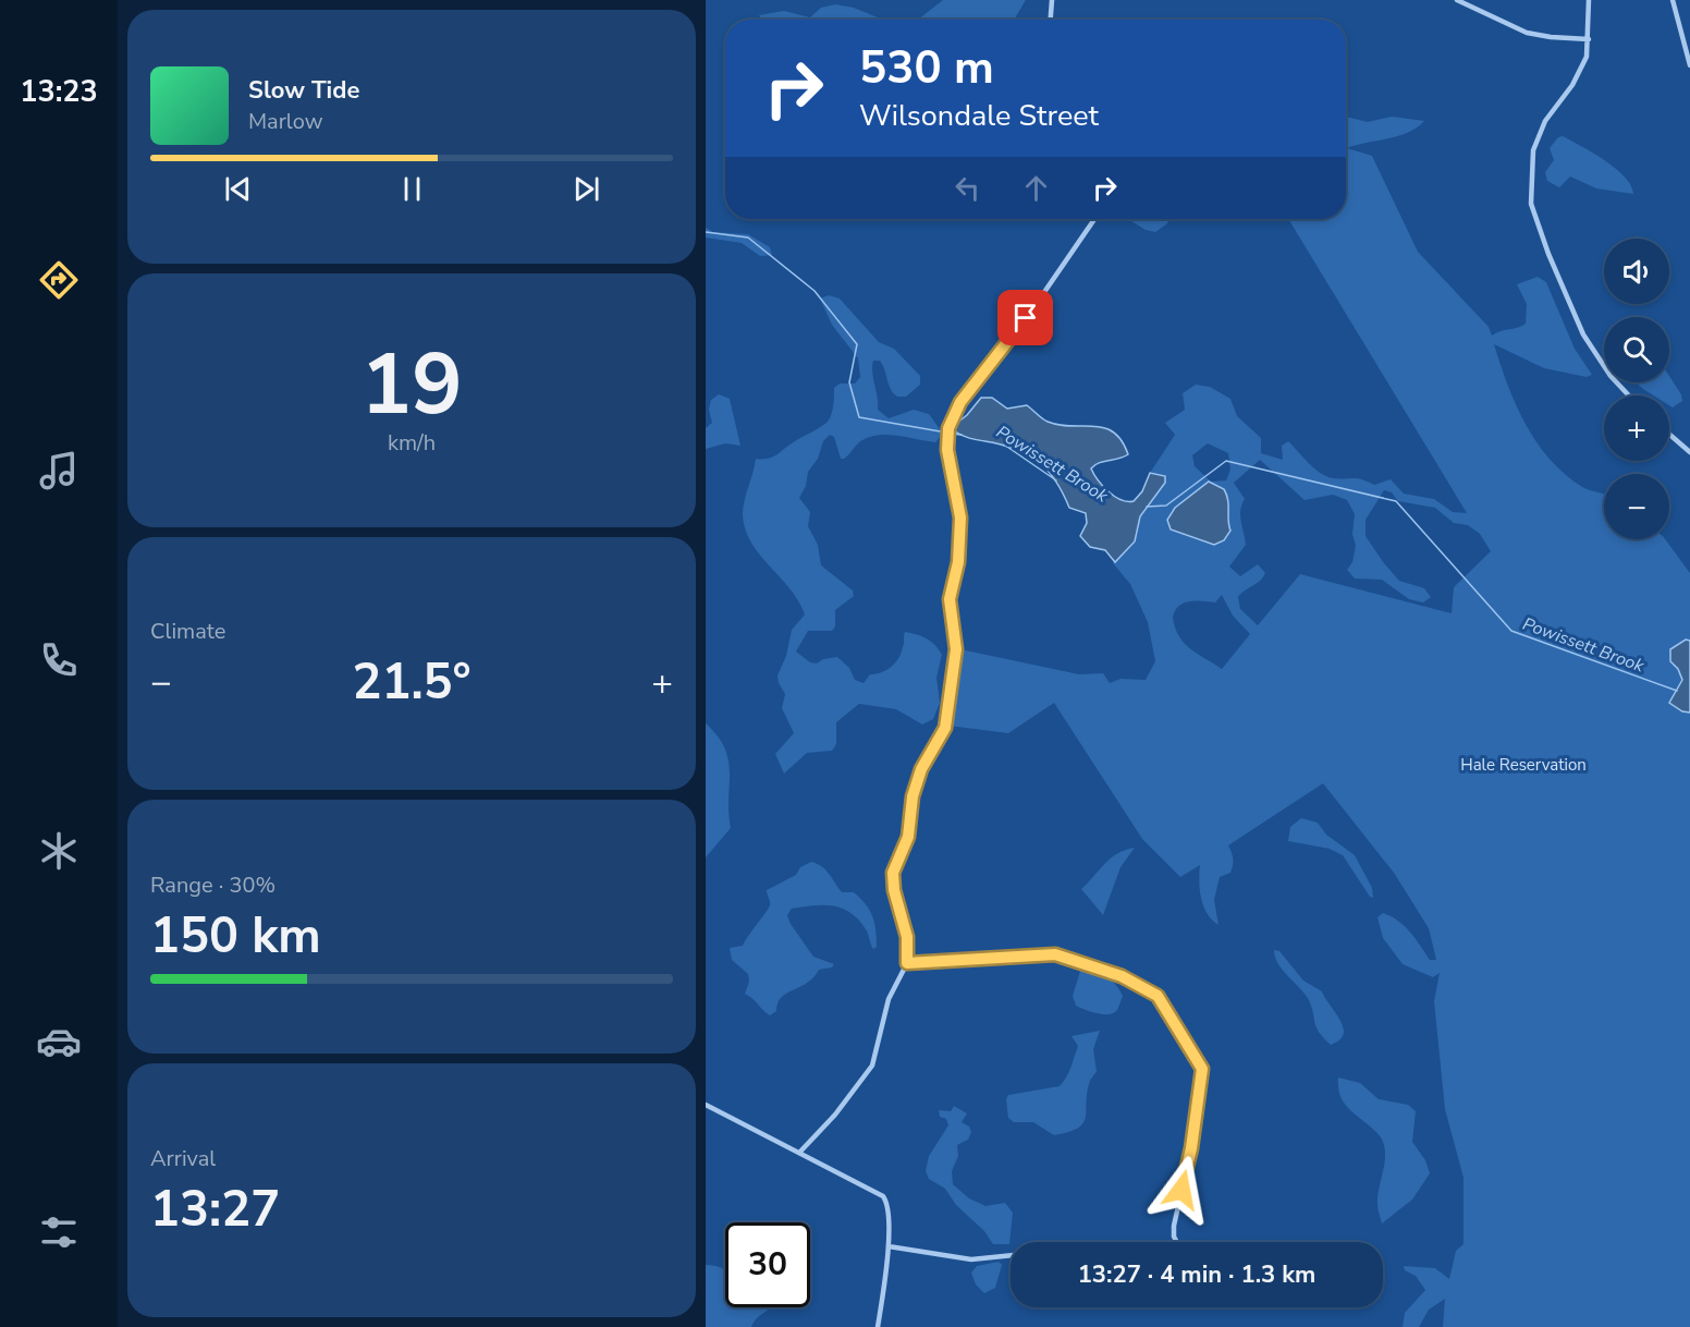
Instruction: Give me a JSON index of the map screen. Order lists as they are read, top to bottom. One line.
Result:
{"water":["Powissett Brook"],"parks":["Hale Reservation"],"page":{"tabs":"13:23","turn":["530 m","Wilsondale Street"],"song":["Slow Tide","Marlow"],"map_buttons":["+","−"],"tile":[["19","km/h"],"Climate",["Range · 30%","150 km"],["Arrival","13:27"]],"heat":["−","21.5°","+"],"limit":"30","trip":"13:27 · 4 min · 1.3 km"}}
